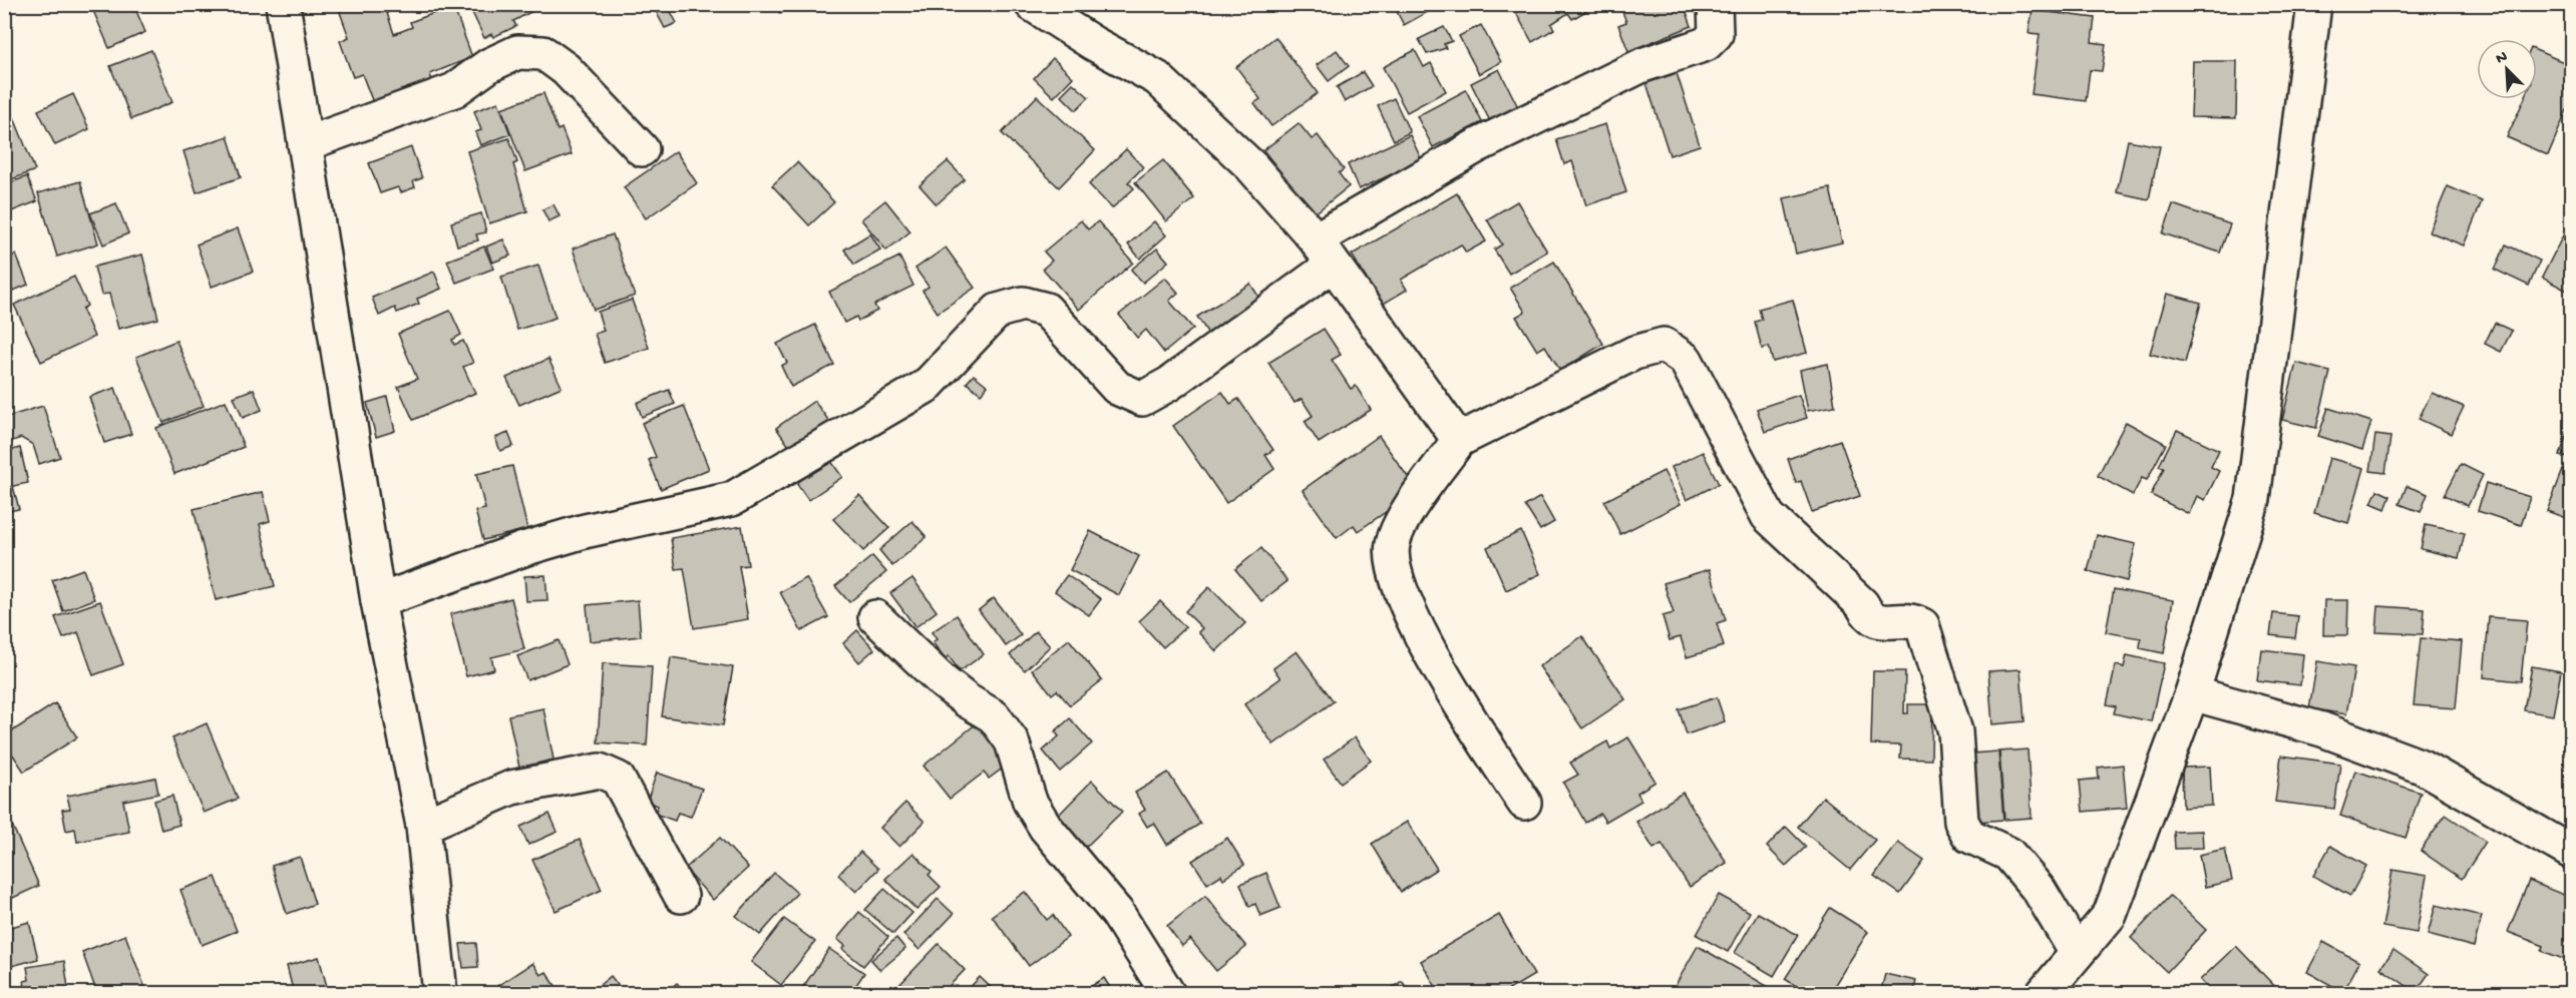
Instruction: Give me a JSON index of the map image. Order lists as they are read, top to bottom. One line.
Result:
{"north":"top left"}
